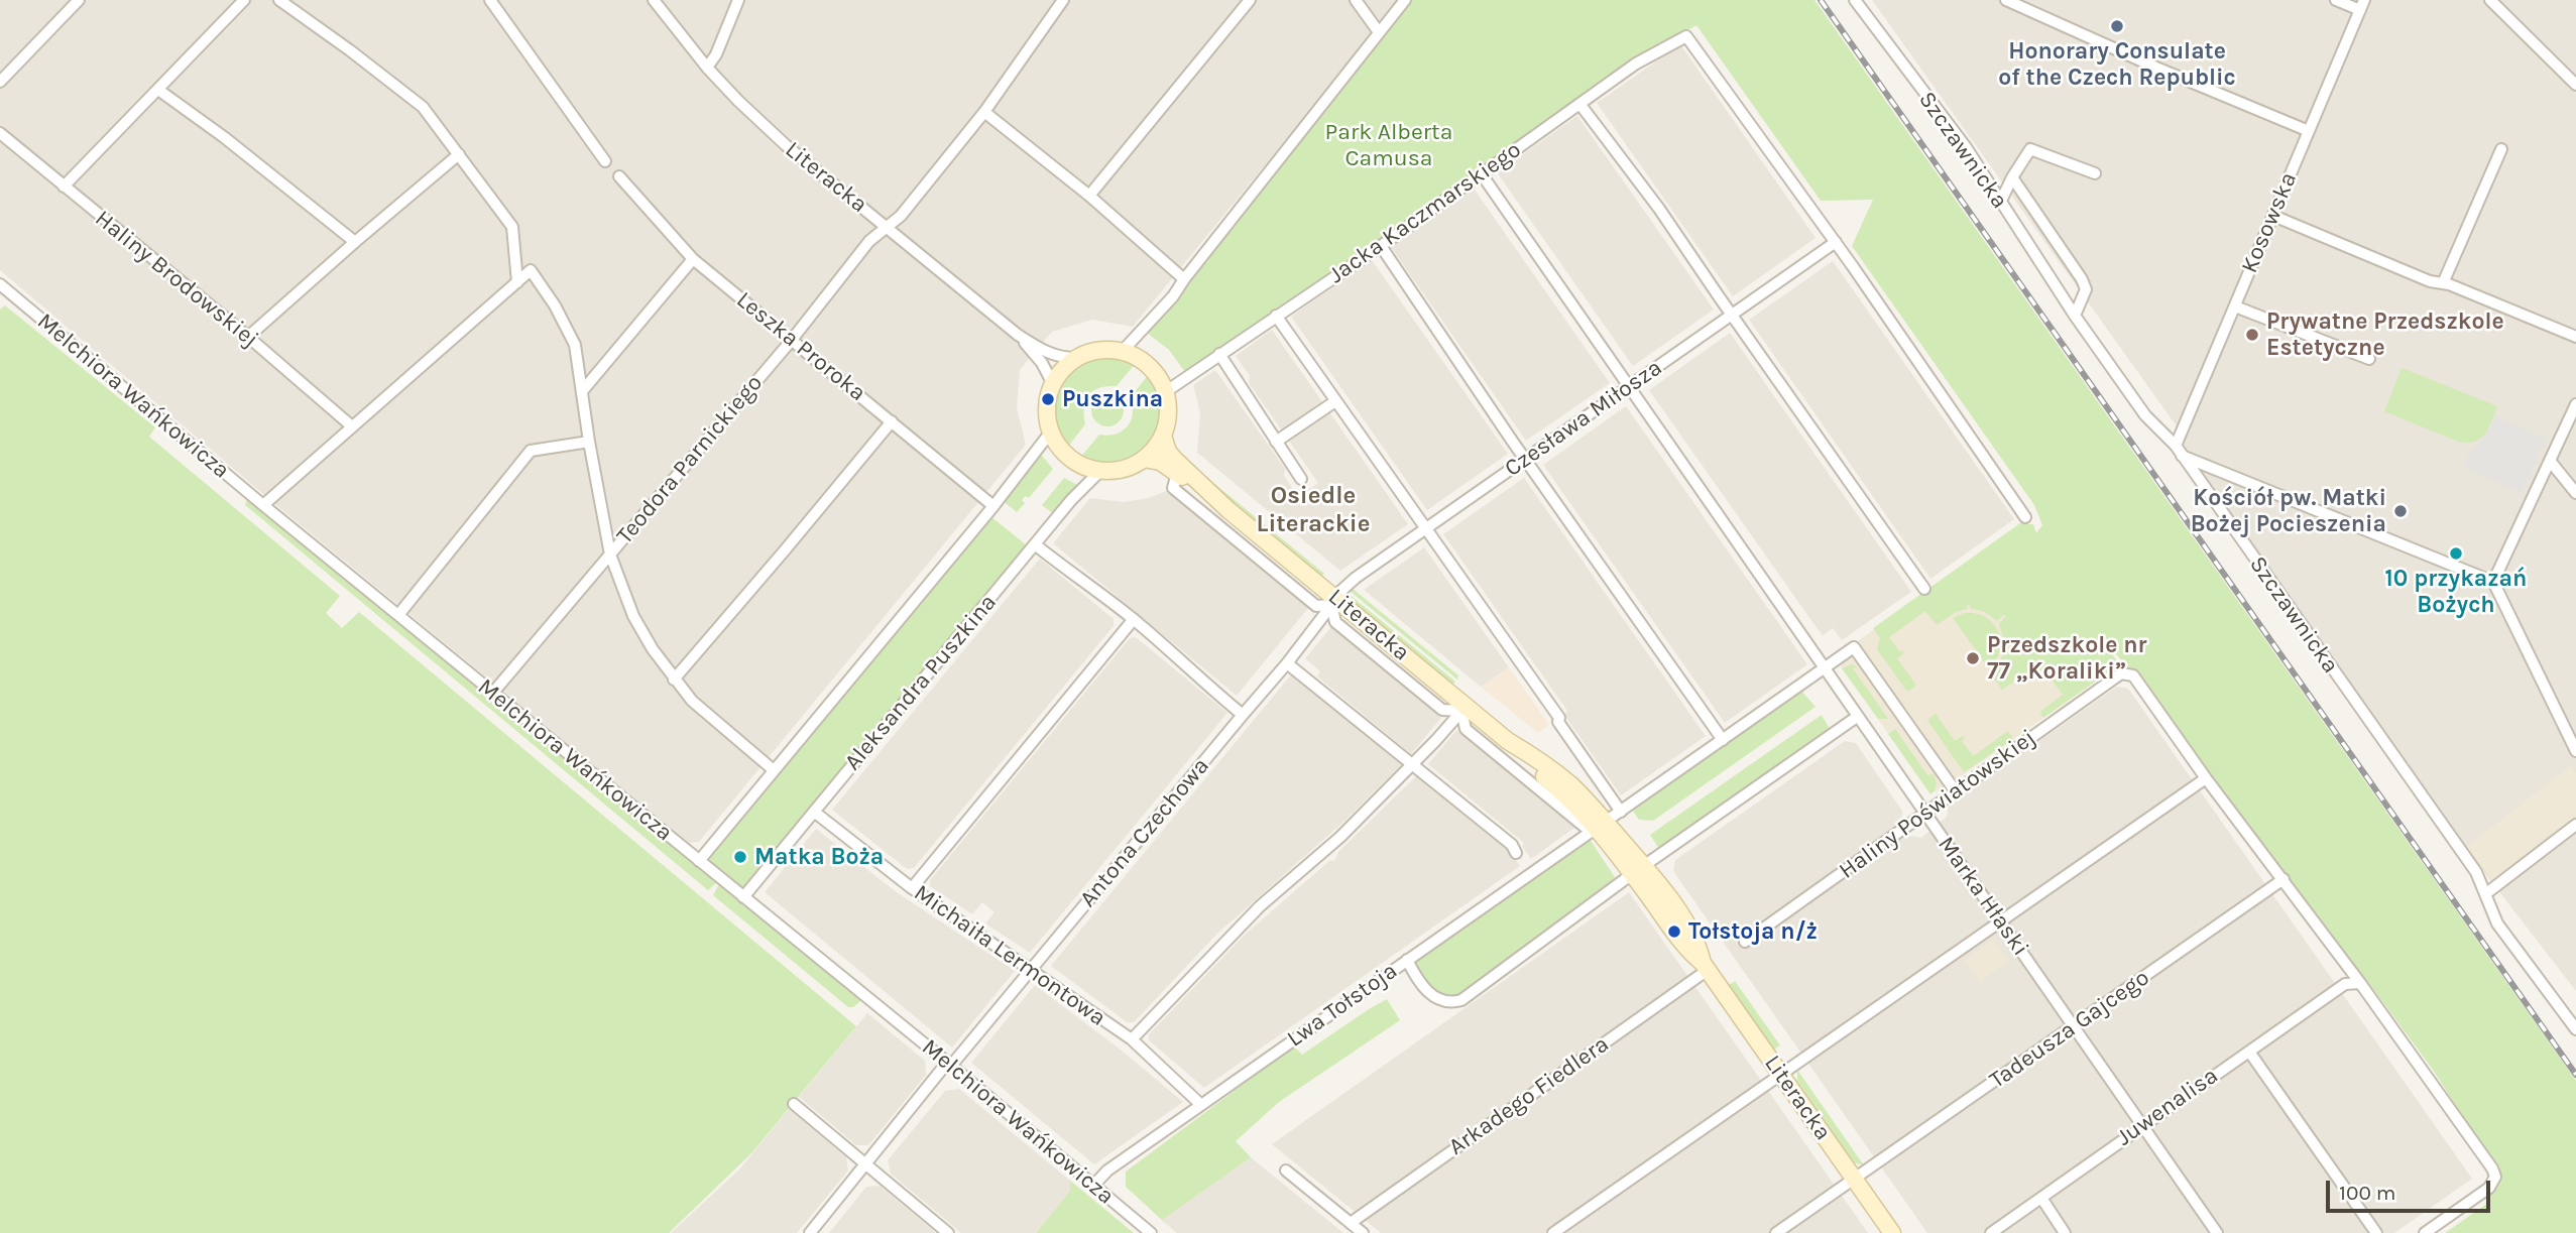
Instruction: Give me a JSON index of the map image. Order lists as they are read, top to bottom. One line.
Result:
{"streets":{"street":["Szczawnicka","Literacka","Jacka Kaczmarskiego","Kosowska","Haliny Brodowskiej","Leszka Proroka","Melchiora Wańkowicza","Czesława Miłosza","Teodora Parnickiego","Aleksandra Puszkina","Haliny Poświatowskiej","Antona Czechowa","Marka Hłaski","Michaiła Lermontowa","Lwa Tołstoja","Tadeusza Gajcego","Arkadego Fiedlera","Juwenalisa"]},"crossings":[["Szczawnicka","Kosowska"],["Literacka","Jacka Kaczmarskiego"],["Literacka","Czesława Miłosza"],["Literacka","Teodora Parnickiego"],["Literacka","Aleksandra Puszkina"],["Literacka","Antona Czechowa"],["Literacka","Lwa Tołstoja"],["Literacka","Tadeusza Gajcego"],["Literacka","Arkadego Fiedlera"],["Jacka Kaczmarskiego","Czesława Miłosza"],["Jacka Kaczmarskiego","Aleksandra Puszkina"],["Jacka Kaczmarskiego","Marka Hłaski"],["Leszka Proroka","Teodora Parnickiego"],["Melchiora Wańkowicza","Teodora Parnickiego"],["Melchiora Wańkowicza","Aleksandra Puszkina"],["Melchiora Wańkowicza","Antona Czechowa"],["Melchiora Wańkowicza","Lwa Tołstoja"],["Czesława Miłosza","Antona Czechowa"],["Czesława Miłosza","Marka Hłaski"],["Aleksandra Puszkina","Michaiła Lermontowa"],["Haliny Poświatowskiej","Marka Hłaski"],["Haliny Poświatowskiej","Lwa Tołstoja"],["Antona Czechowa","Michaiła Lermontowa"],["Marka Hłaski","Lwa Tołstoja"],["Marka Hłaski","Tadeusza Gajcego"],["Marka Hłaski","Juwenalisa"],["Michaiła Lermontowa","Lwa Tołstoja"]],"districts":["Osiedle Literackie"],"parks":["Park Alberta Camusa"],"places":["Honorary Consulate of the Czech Republic","Prywatne Przedszkole Estetyczne","Puszkina","Kościół pw. Matki Bożej Pocieszenia","10 przykazań Bożych","Przedszkole nr 77 „Koraliki”","Matka Boża","Tołstoja n/ż"],"scale_bar":"100 m"}
